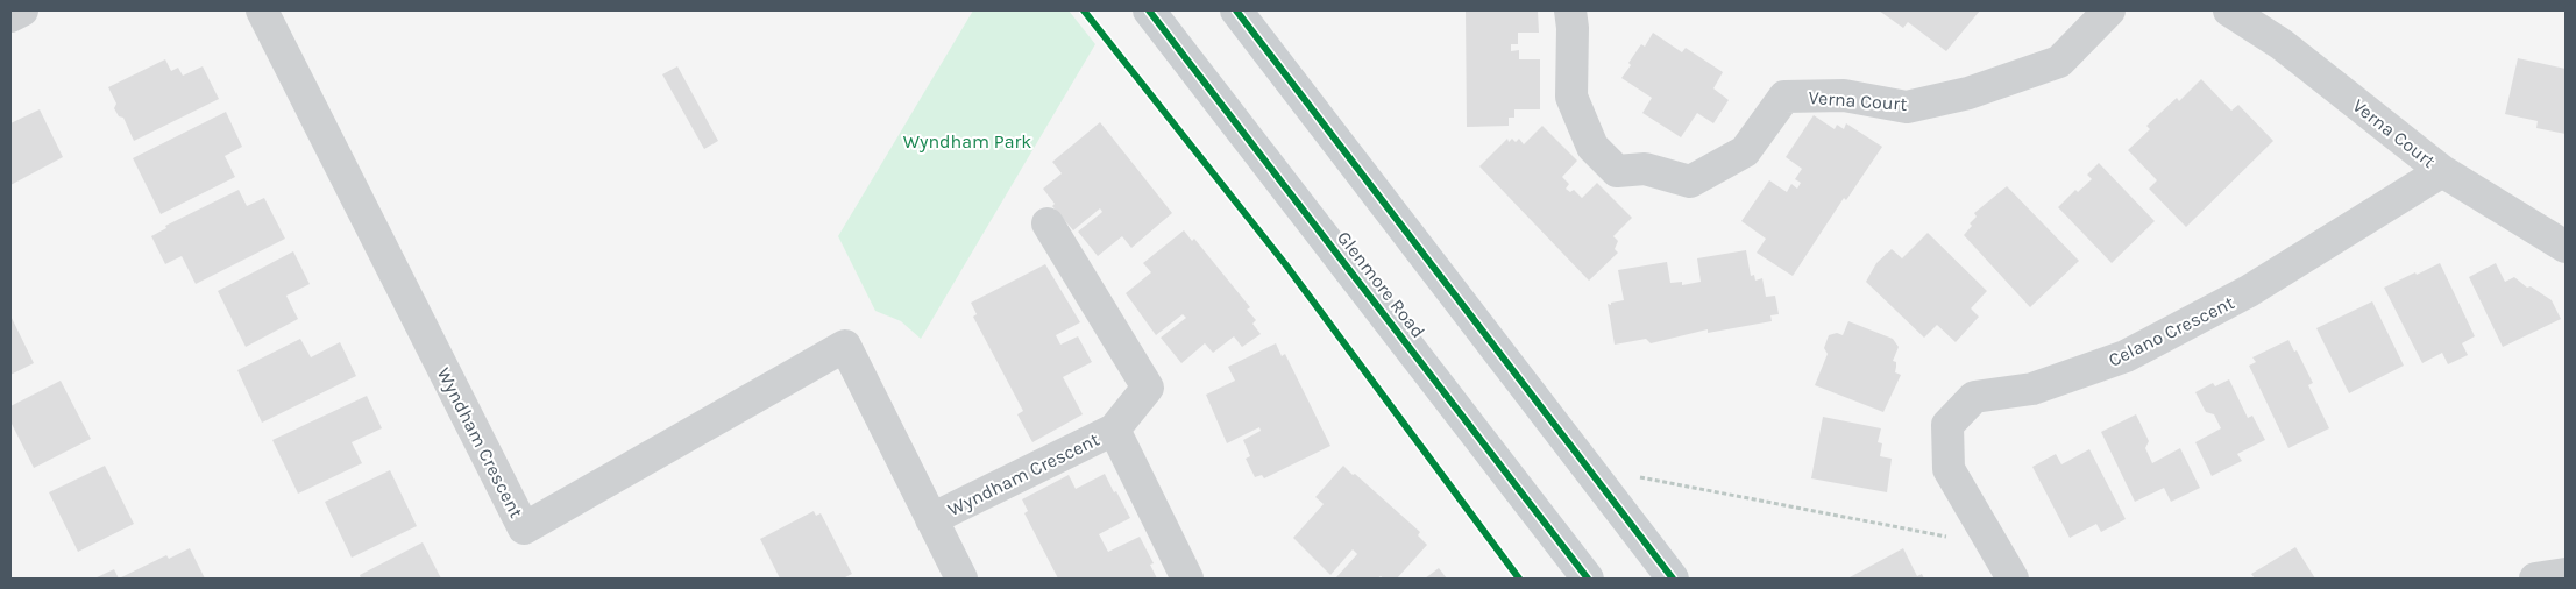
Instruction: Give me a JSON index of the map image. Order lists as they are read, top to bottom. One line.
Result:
{"streets":{"main road":["Glenmore Road"],"street":["Verna Court","Celano Crescent","Wyndham Crescent"]},"crossings":[["Verna Court","Celano Crescent"]],"parks":["Wyndham Park"]}
